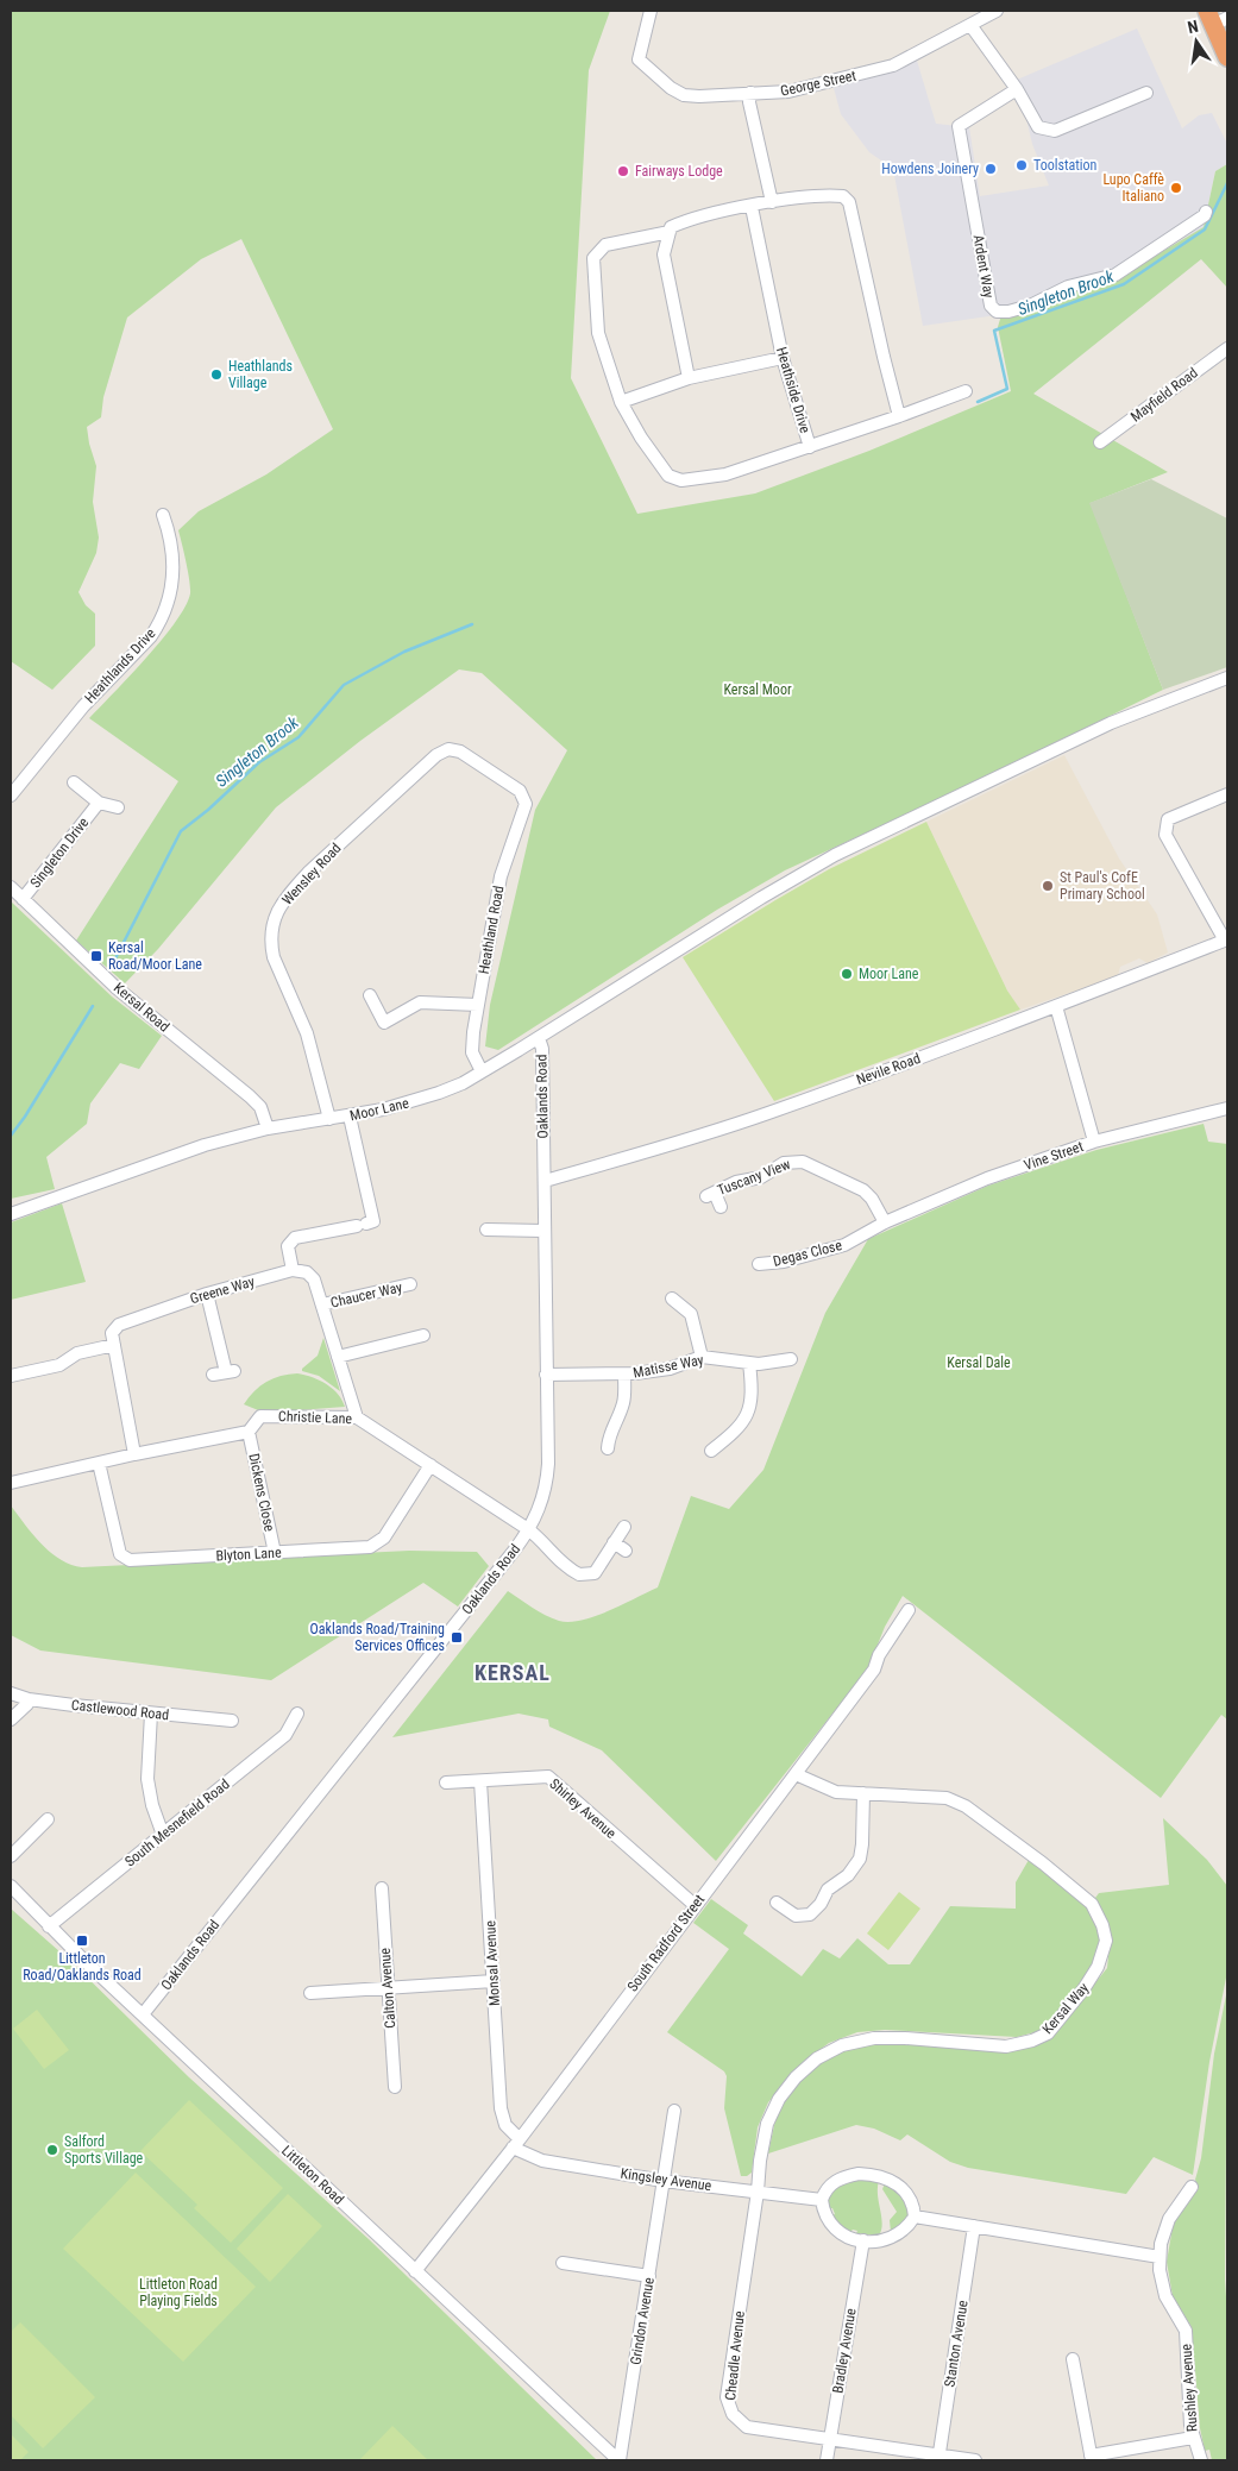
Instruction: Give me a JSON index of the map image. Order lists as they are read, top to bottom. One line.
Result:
{"streets":{"street":["George Street","Ardent Way","Heathside Drive","Mayfield Road","Heathlands Drive","Singleton Drive","Wensley Road","Heathland Road","Kersal Road","Nevile Road","Oaklands Road","Moor Lane","Vine Street","Tuscany View","Degas Close","Greene Way","Chaucer Way","Matisse Way","Christie Lane","Dickens Close","Blyton Lane","Castlewood Road","Shirley Avenue","South Mesnefield Road","South Radford Street","Monsal Avenue","Calton Avenue","Kersal Way","Littleton Road","Kingsley Avenue","Grindon Avenue","Stanton Avenue","Bradley Avenue","Cheadle Avenue","Rushley Avenue"]},"crossings":[["Singleton Drive","Kersal Road"],["Wensley Road","Heathland Road"],["Wensley Road","Moor Lane"],["Heathland Road","Moor Lane"],["Kersal Road","Moor Lane"],["Nevile Road","Oaklands Road"],["Oaklands Road","Moor Lane"],["Oaklands Road","Matisse Way"],["Oaklands Road","Christie Lane"],["Oaklands Road","Littleton Road"],["Vine Street","Tuscany View"],["Vine Street","Degas Close"],["Tuscany View","Degas Close"],["Christie Lane","Dickens Close"],["Christie Lane","Blyton Lane"],["Dickens Close","Blyton Lane"],["Shirley Avenue","South Radford Street"],["Shirley Avenue","Monsal Avenue"],["South Mesnefield Road","Littleton Road"],["South Radford Street","Monsal Avenue"],["South Radford Street","Kersal Way"],["South Radford Street","Littleton Road"],["South Radford Street","Kingsley Avenue"],["Monsal Avenue","Kingsley Avenue"],["Kersal Way","Kingsley Avenue"],["Kersal Way","Cheadle Avenue"],["Littleton Road","Grindon Avenue"],["Kingsley Avenue","Grindon Avenue"],["Kingsley Avenue","Bradley Avenue"],["Kingsley Avenue","Cheadle Avenue"],["Stanton Avenue","Cheadle Avenue"],["Bradley Avenue","Cheadle Avenue"]],"districts":["KERSAL"],"water":["Singleton Brook"],"parks":["Kersal Moor","Kersal Dale","Littleton Road Playing Fields"],"places":{"other":["Toolstation","Howdens Joinery","Fairways Lodge","Lupo Caffè Italiano","Heathlands Village","St Paul's CofE Primary School","Moor Lane","Salford Sports Village"],"transit":["Kersal Road/Moor Lane","Oaklands Road/Training Services Offices","Littleton Road/Oaklands Road"]},"north":"top"}
